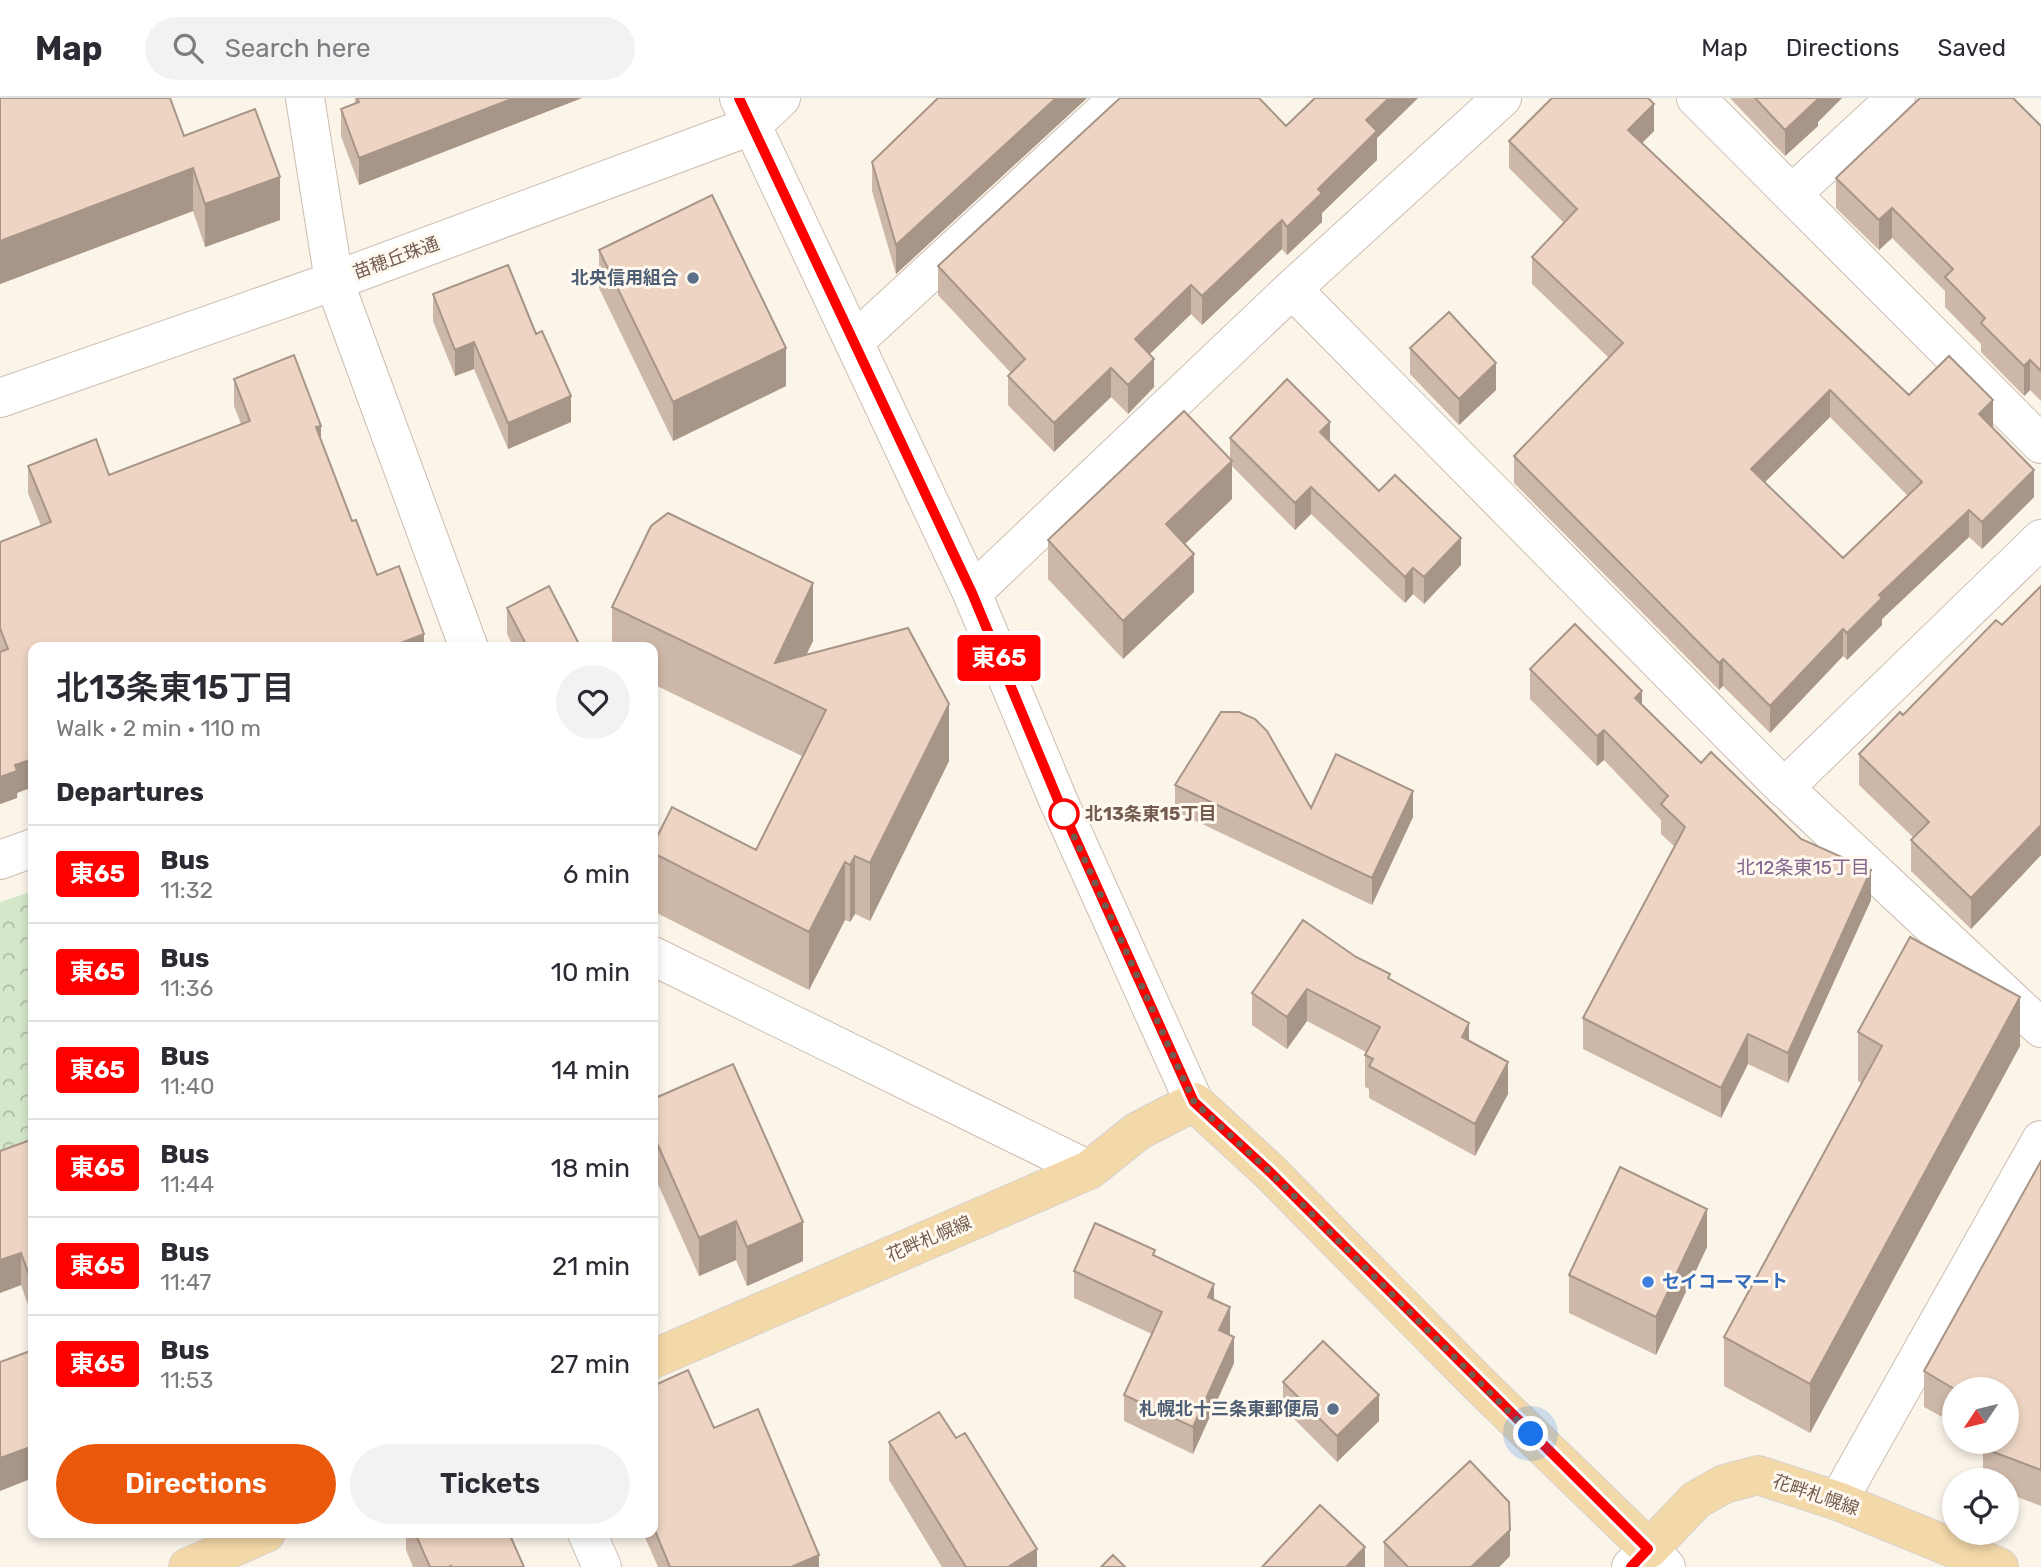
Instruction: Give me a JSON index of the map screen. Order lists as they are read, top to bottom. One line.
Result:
{"streets":{"main road":["花畔札幌線"],"street":["苗穂丘珠通"]},"districts":["北12条東15丁目"],"places":["北央信用組合","北13条東15丁目","セイコーマート","札幌北十三条東郵便局"],"lines":["bus line 東65"],"north":"bottom left","page":{"header":"Map","search":"Search here","nav":["Map","Directions","Saved"],"on_map":"東65","heading":[["北13条東15丁目","Walk · 2 min · 110 m"],"Departures"],"list":[{"mark":"東65","name":"Bus","note":"11:32","value":"6 min"},{"mark":"東65","name":"Bus","note":"11:36","value":"10 min"},{"mark":"東65","name":"Bus","note":"11:40","value":"14 min"},{"mark":"東65","name":"Bus","note":"11:44","value":"18 min"},{"mark":"東65","name":"Bus","note":"11:47","value":"21 min"},{"mark":"東65","name":"Bus","note":"11:53","value":"27 min"}],"buttons":["Directions","Tickets"]}}
